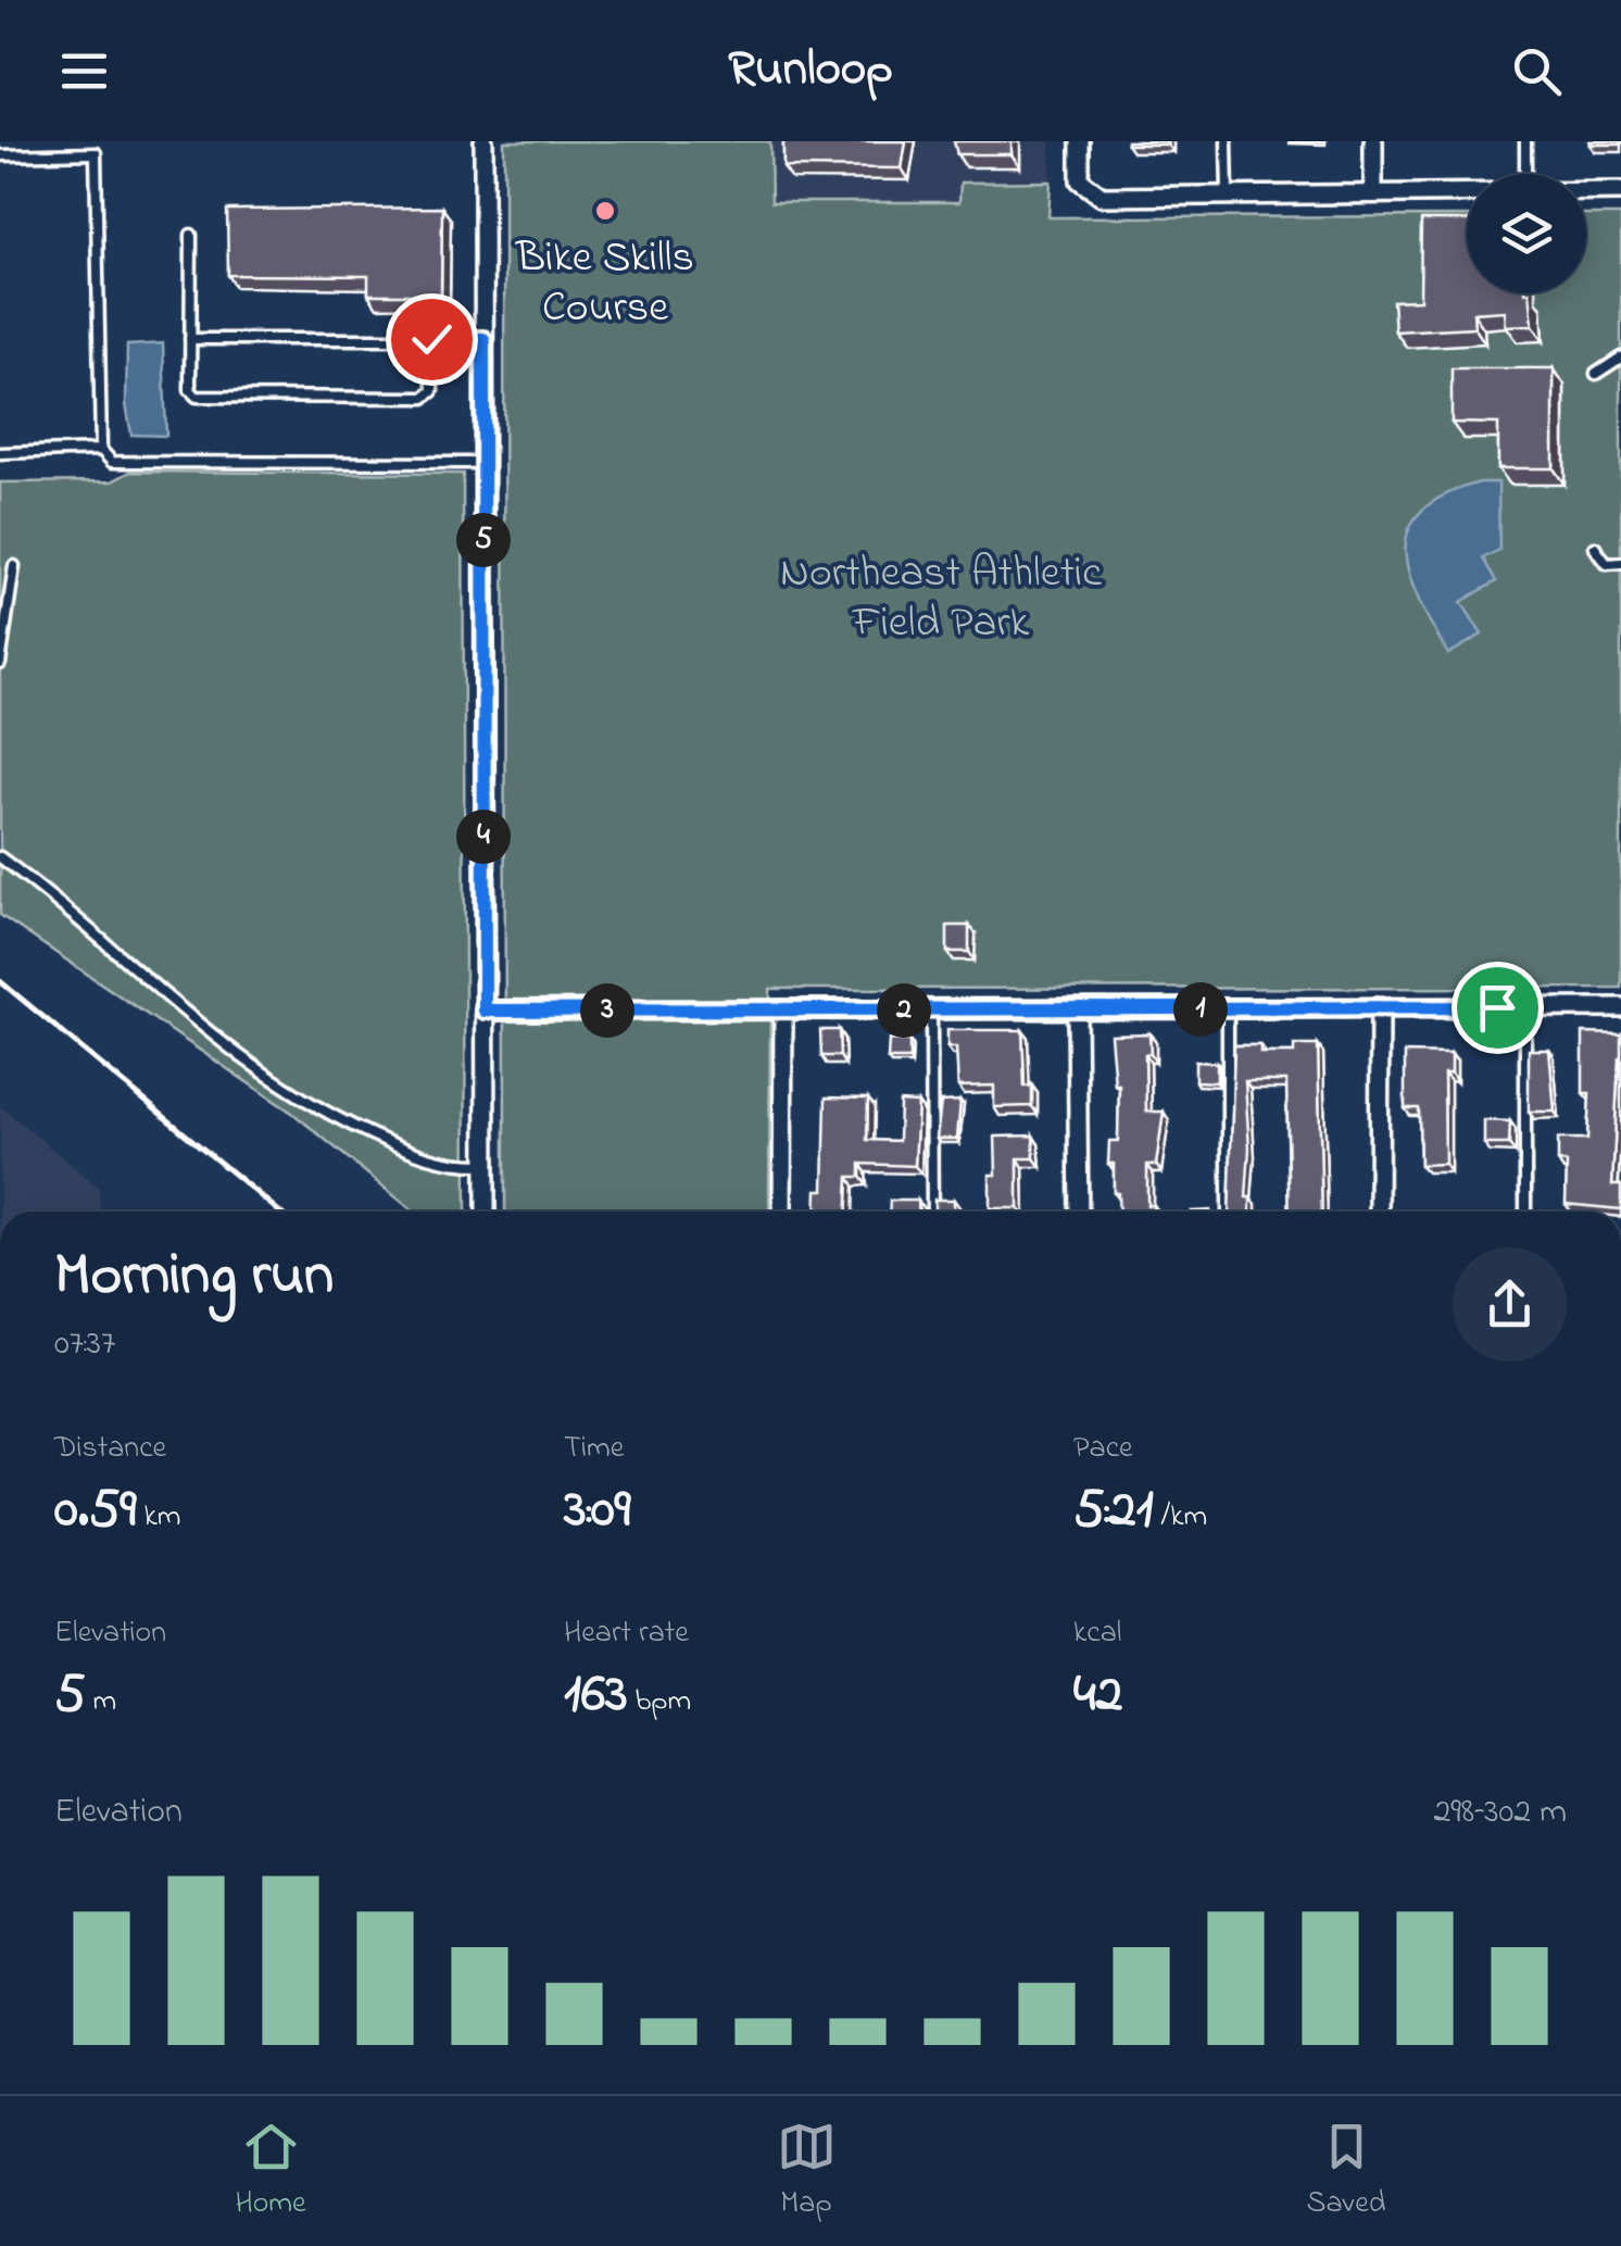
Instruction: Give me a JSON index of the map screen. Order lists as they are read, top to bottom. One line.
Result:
{"parks":["Northeast Athletic Field Park"],"places":["Bike Skills Course"],"page":{"header":"Runloop","pins":["5","4","1","2","3"],"heading":["Morning run","07:37"],"stats":[["Distance","0.59 km"],["Time","3:09"],["Pace","5:21 /km"],["Elevation","5 m"],["Heart rate","163 bpm"],["kcal","42"]],"chart":["Elevation","298–302 m"],"tabs":["Home","Map","Saved"]}}
